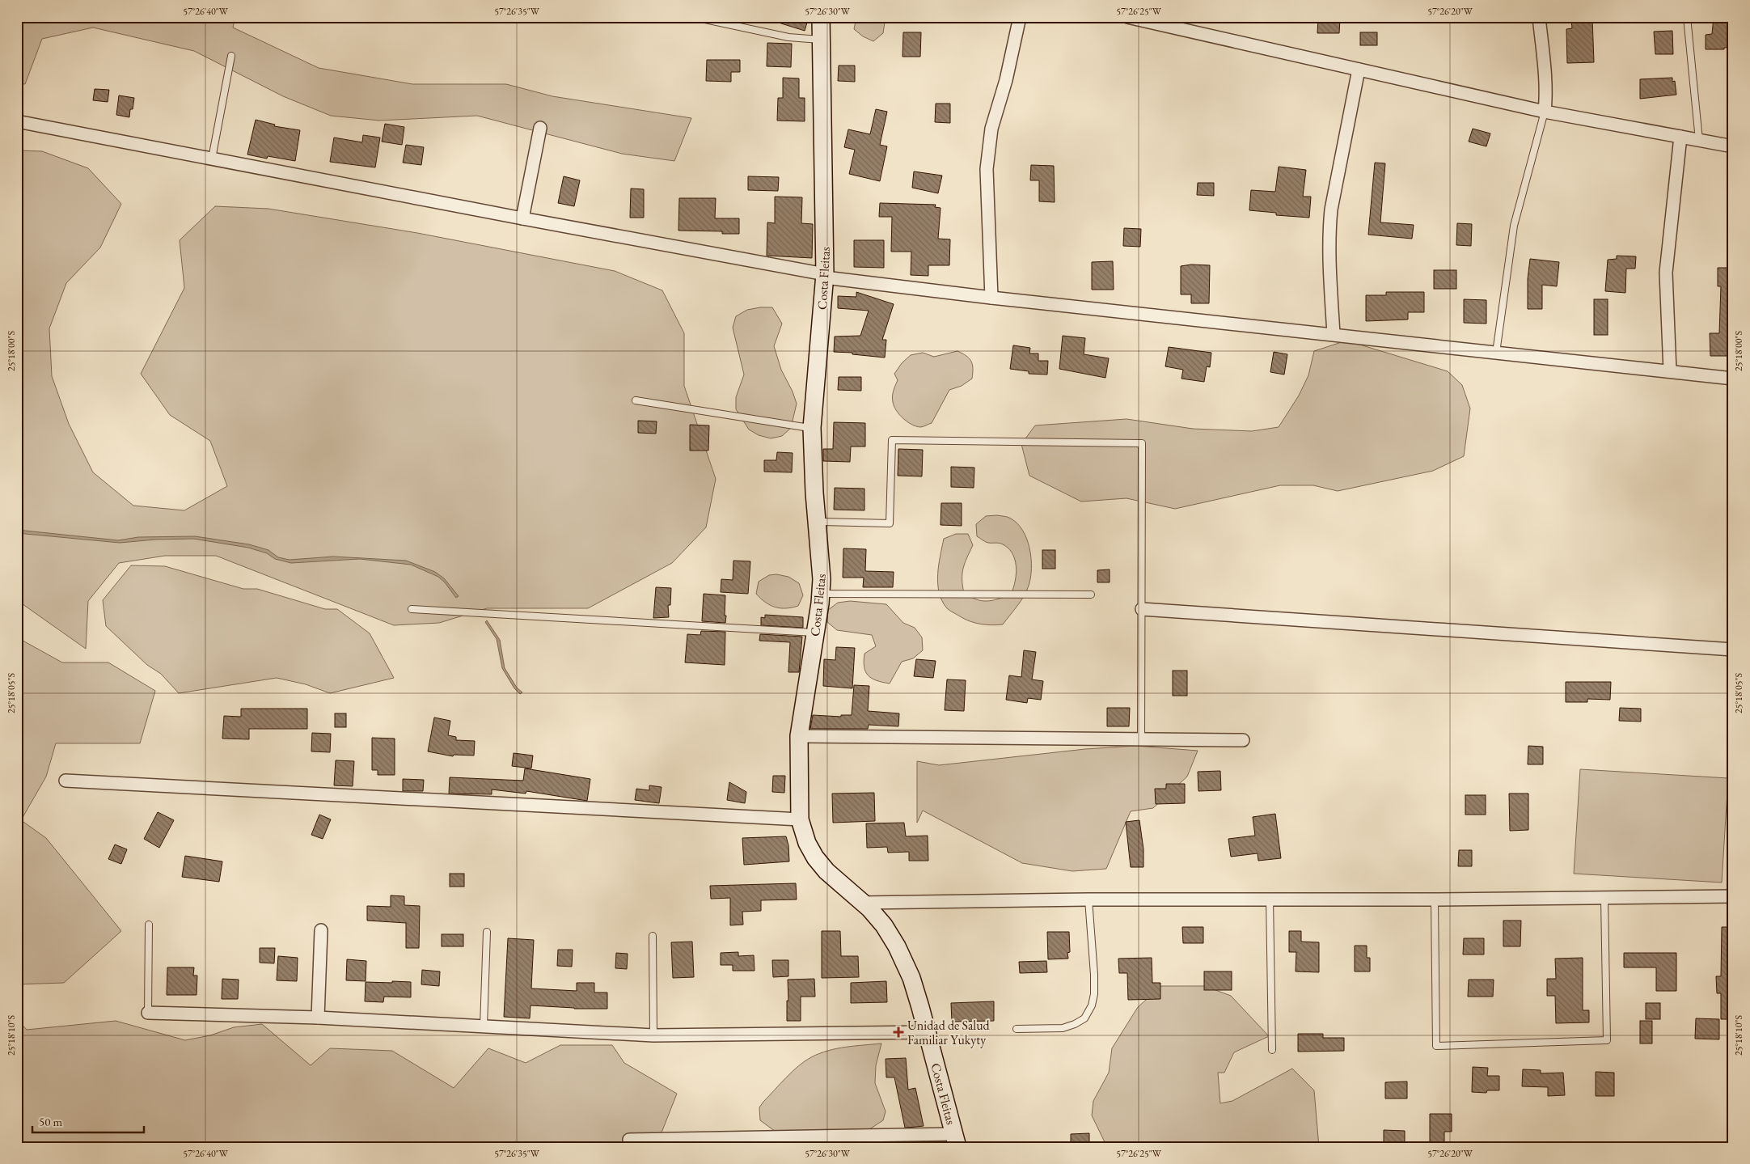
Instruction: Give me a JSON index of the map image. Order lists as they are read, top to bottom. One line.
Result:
{"streets":{"main road":["Costa Fleitas"]},"places":{"health":["Unidad de Salud Familiar Yukyty"]},"scale_bar":"50 m","coordinates":["57°26'40\"W","57°26'35\"W","57°26'30\"W","57°26'25\"W","57°26'20\"W","25°18'00\"S","25°18'05\"S","25°18'10\"S"]}
